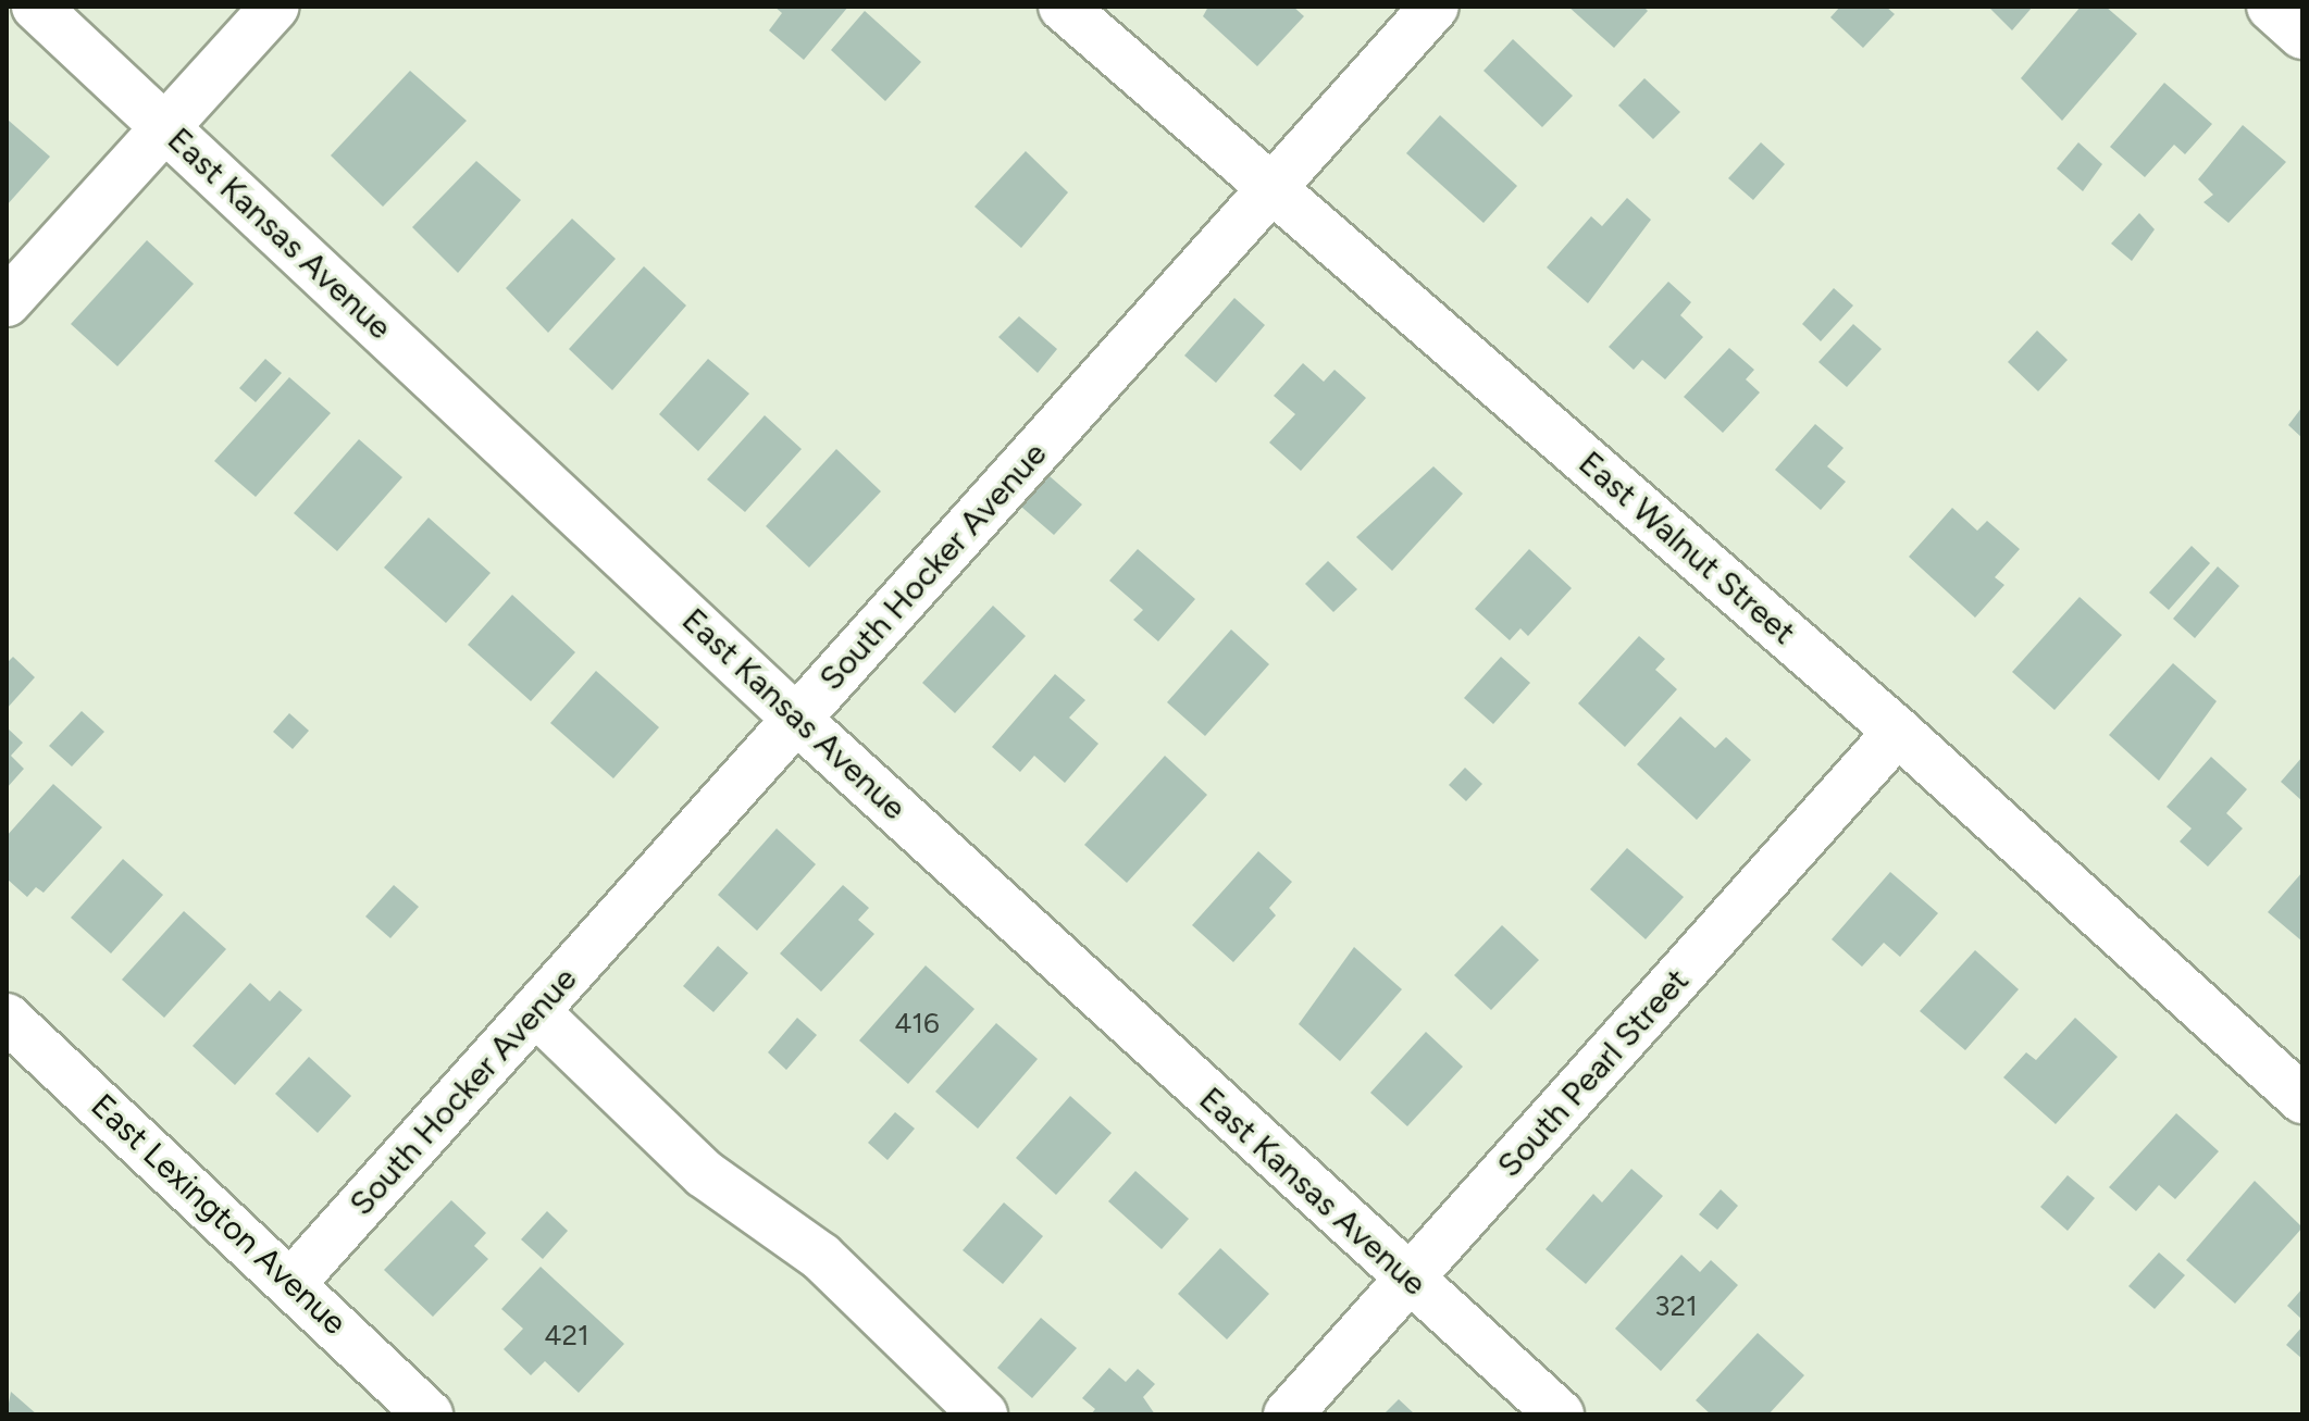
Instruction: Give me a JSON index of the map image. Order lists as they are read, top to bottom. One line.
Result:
{"streets":{"street":["East Kansas Avenue","East Walnut Street","South Hocker Avenue","South Pearl Street","East Lexington Avenue"]},"crossings":[["East Kansas Avenue","South Hocker Avenue"],["East Kansas Avenue","South Pearl Street"],["East Walnut Street","South Hocker Avenue"],["East Walnut Street","South Pearl Street"],["South Hocker Avenue","East Lexington Avenue"]],"house_numbers":["416","321","421"]}
